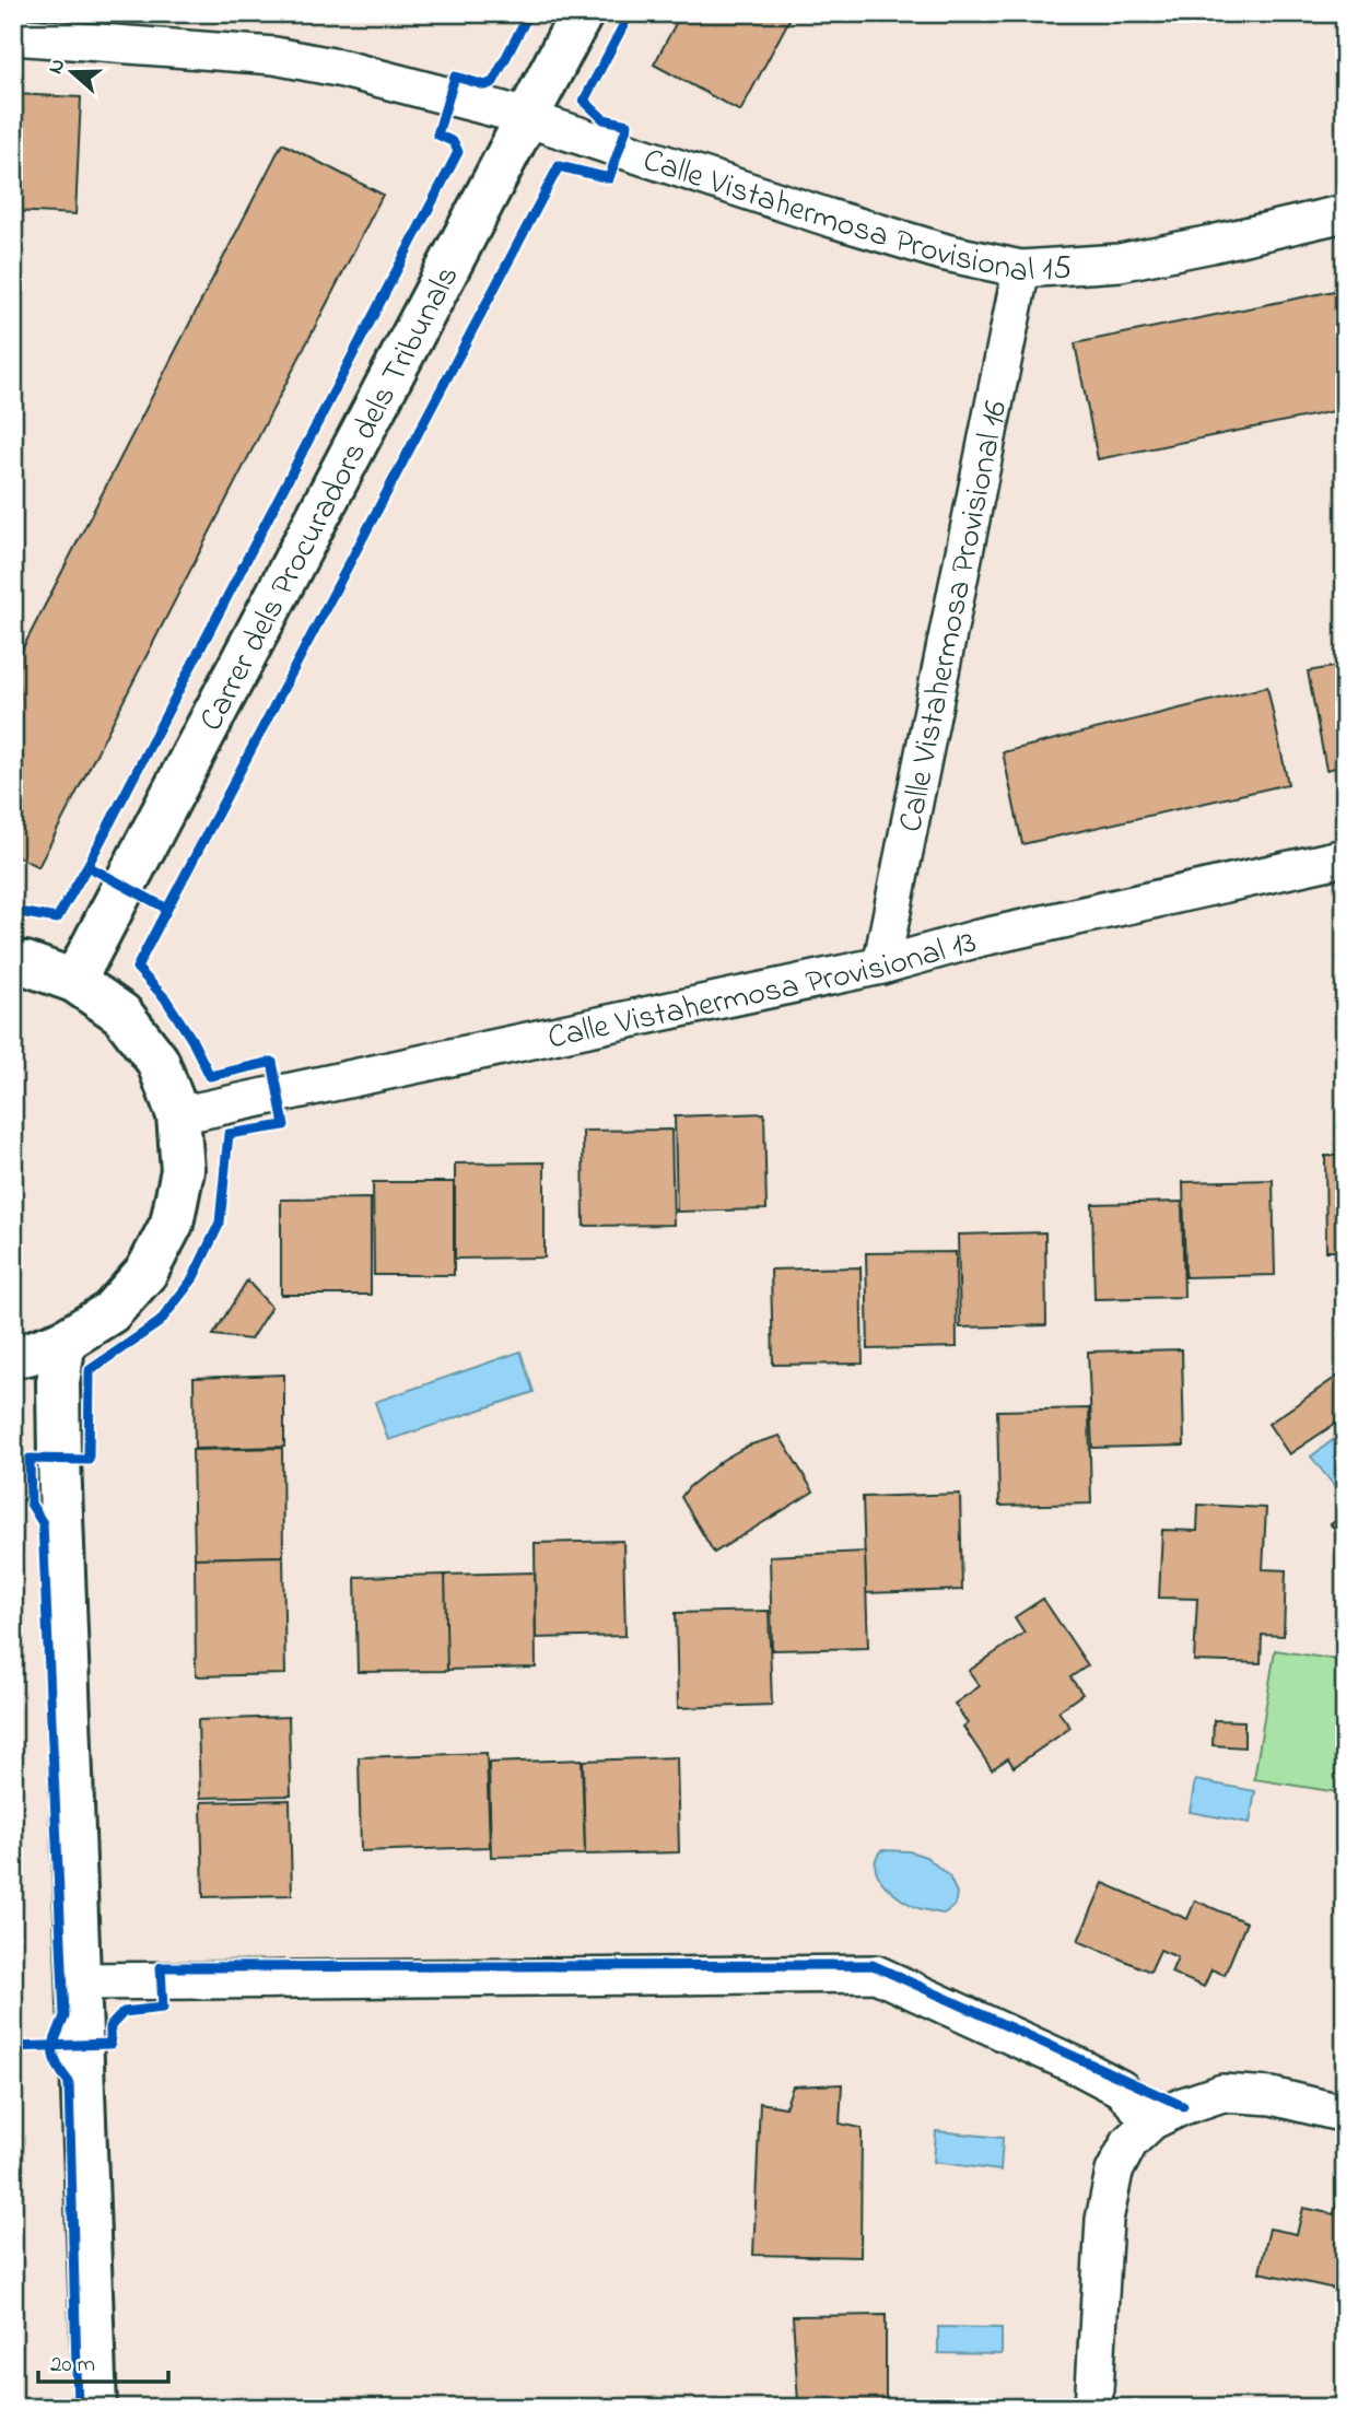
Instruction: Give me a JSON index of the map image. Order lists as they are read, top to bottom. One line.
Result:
{"streets":{"street":["Calle Vistahermosa Provisional 15","Carrer dels Procuradors dels Tribunals","Calle Vistahermosa Provisional 16","Calle Vistahermosa Provisional 13"]},"crossings":[["Calle Vistahermosa Provisional 15","Carrer dels Procuradors dels Tribunals"],["Calle Vistahermosa Provisional 15","Calle Vistahermosa Provisional 16"],["Calle Vistahermosa Provisional 16","Calle Vistahermosa Provisional 13"]],"scale_bar":"20 m","north":"left"}
